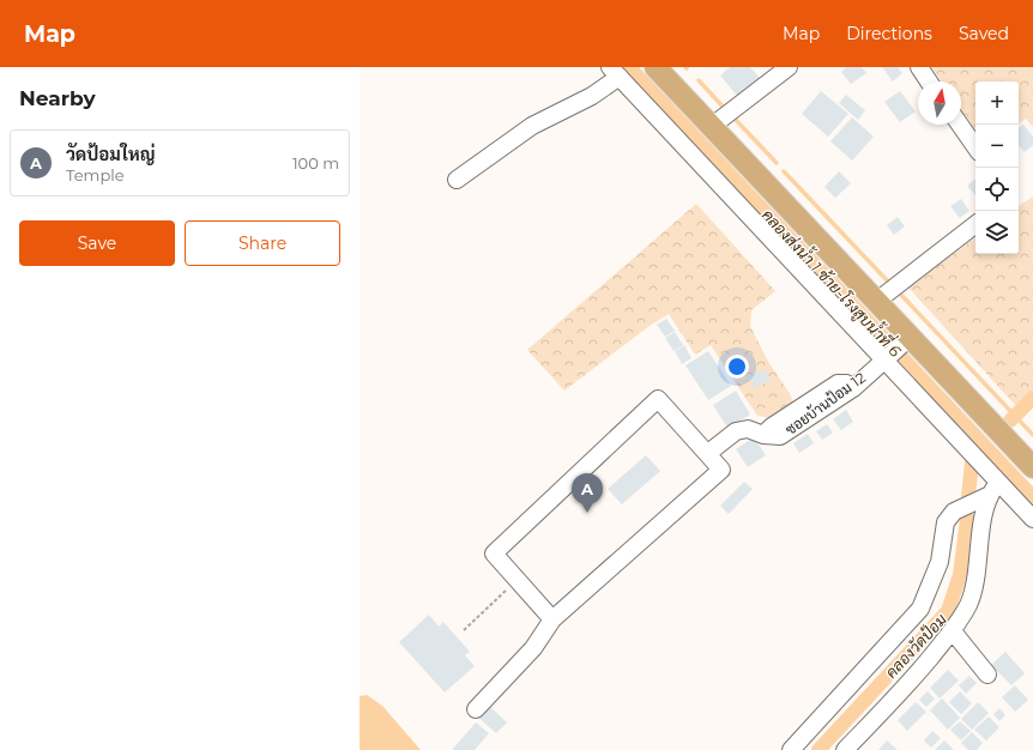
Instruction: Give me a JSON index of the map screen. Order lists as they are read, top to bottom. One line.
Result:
{"streets":{"street":["ซอยบ้านป้อม 12"]},"water":["คลองส่งน้ำ 1 ซ้าย-โรงสูบน้ำที่ 6","คลองวัดป้อม"],"north":"top","page":{"header":"Map","nav":["Map","Directions","Saved"],"heading":"Nearby","map_buttons":["+","−"],"list":[{"mark":"A","name":"วัดป้อมใหญ่","note":"Temple","value":"100 m"}],"buttons":["Save","Share"],"pins":"A"}}
